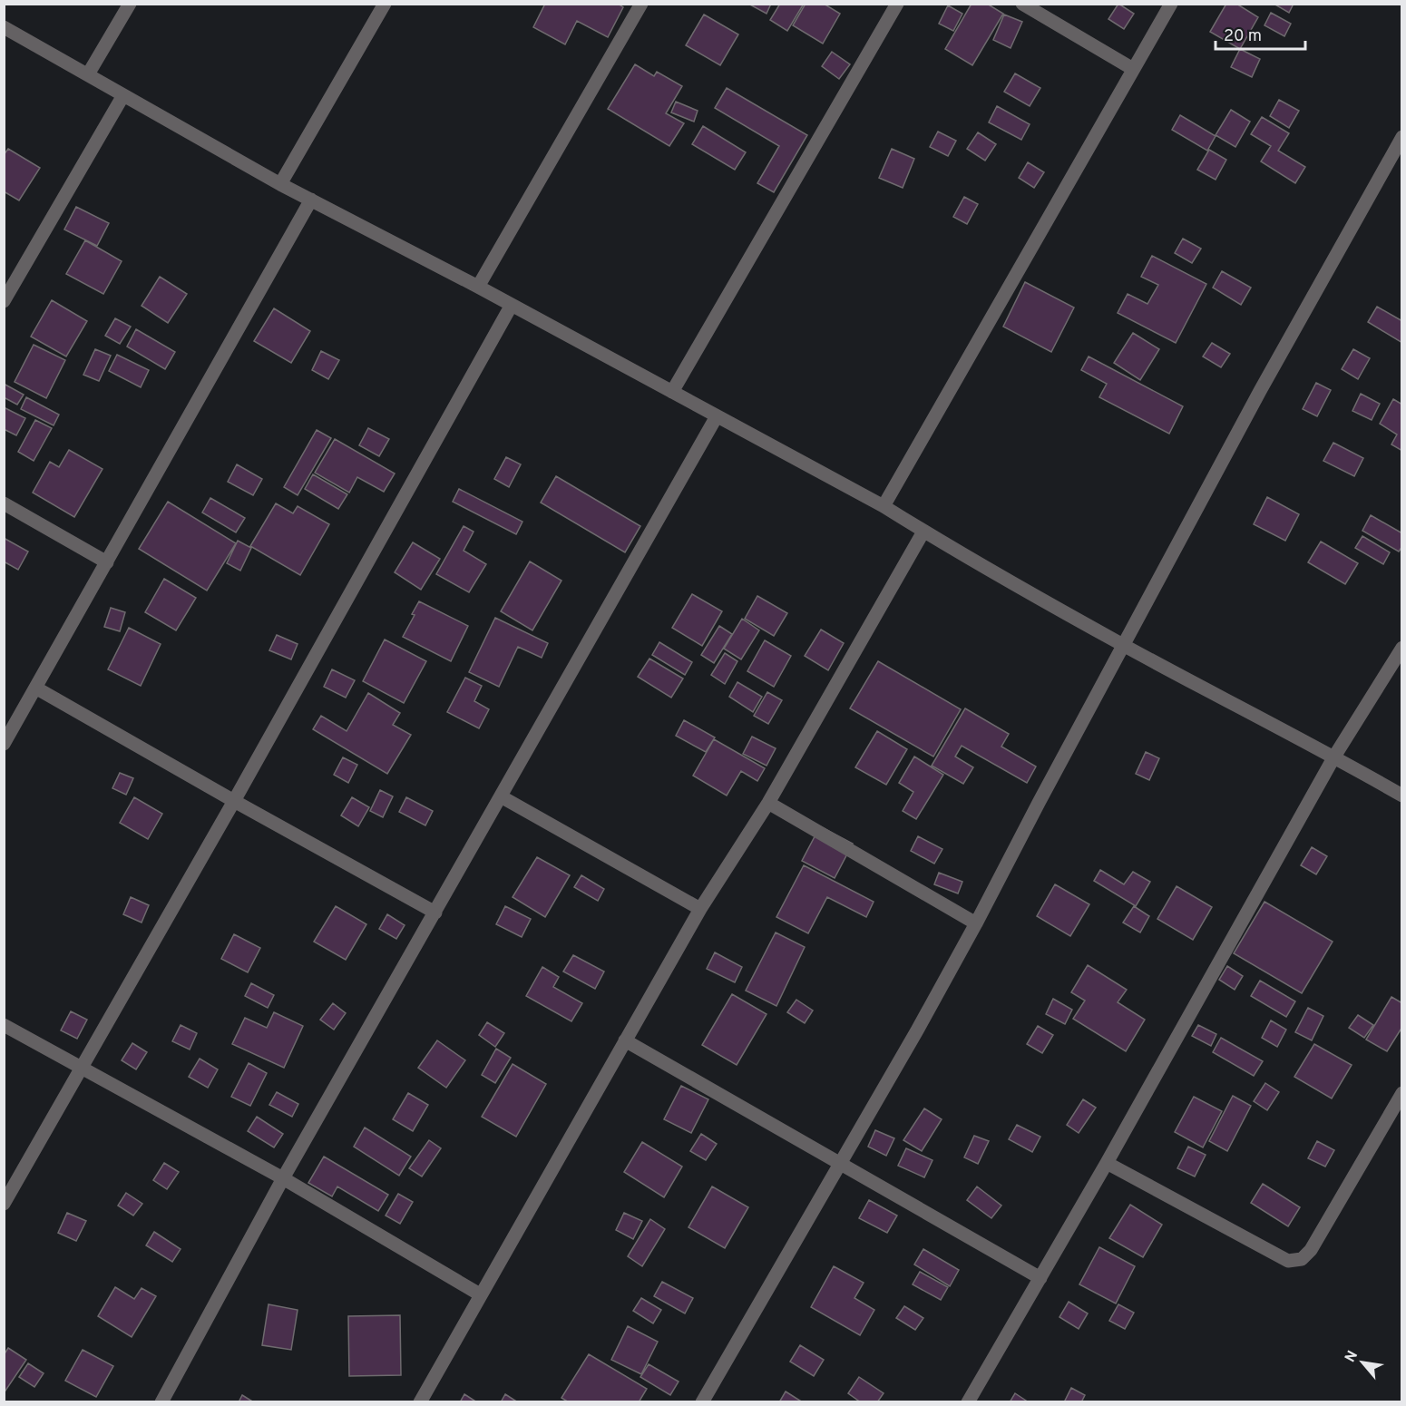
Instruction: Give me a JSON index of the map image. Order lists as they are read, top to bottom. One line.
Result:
{"scale_bar":"20 m","north":"top left"}
